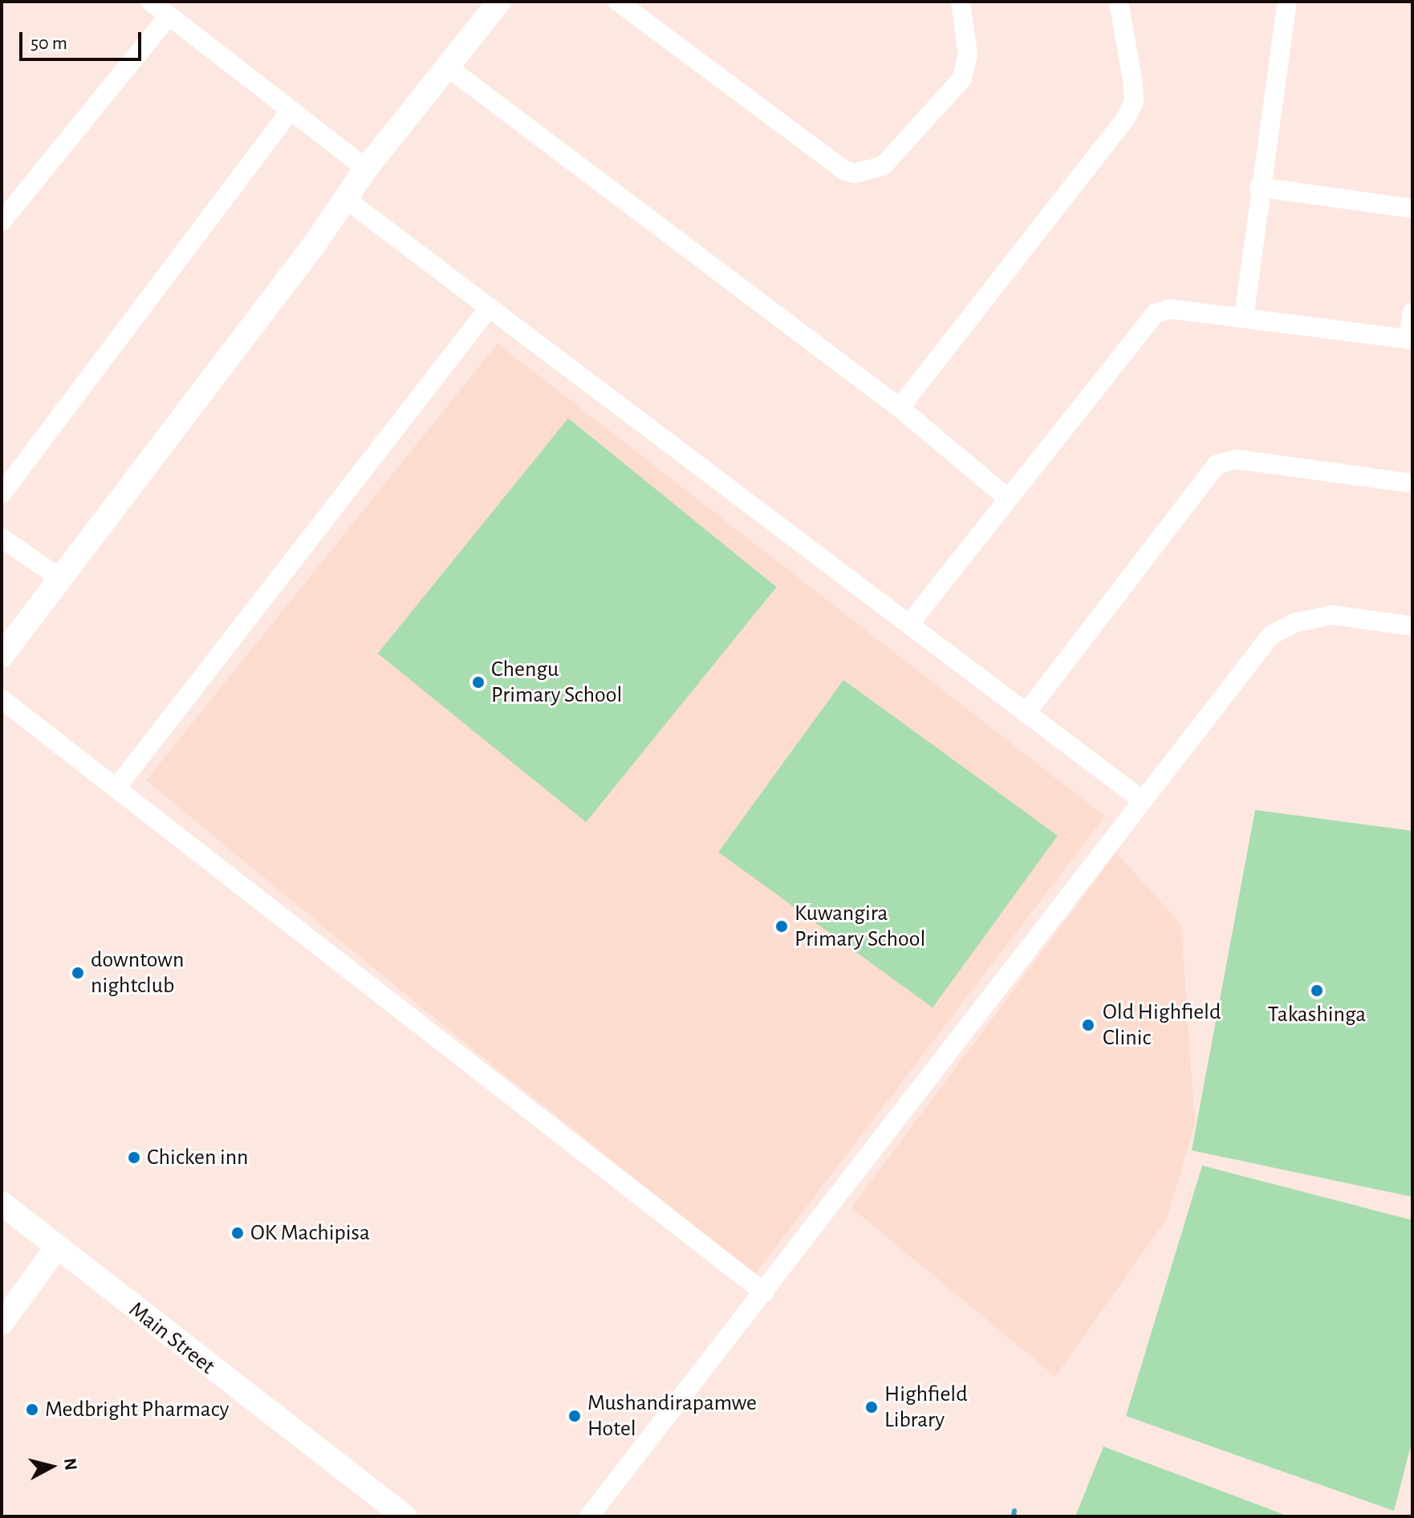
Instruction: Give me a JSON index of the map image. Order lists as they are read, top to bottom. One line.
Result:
{"streets":{"street":["Main Street"]},"places":["Chengu Primary School","Kuwangira Primary School","downtown nightclub","Takashinga","Old Highfield Clinic","Chicken inn","OK Machipisa","Highfield Library","Medbright Pharmacy","Mushandirapamwe Hotel"],"scale_bar":"50 m","north":"right"}
